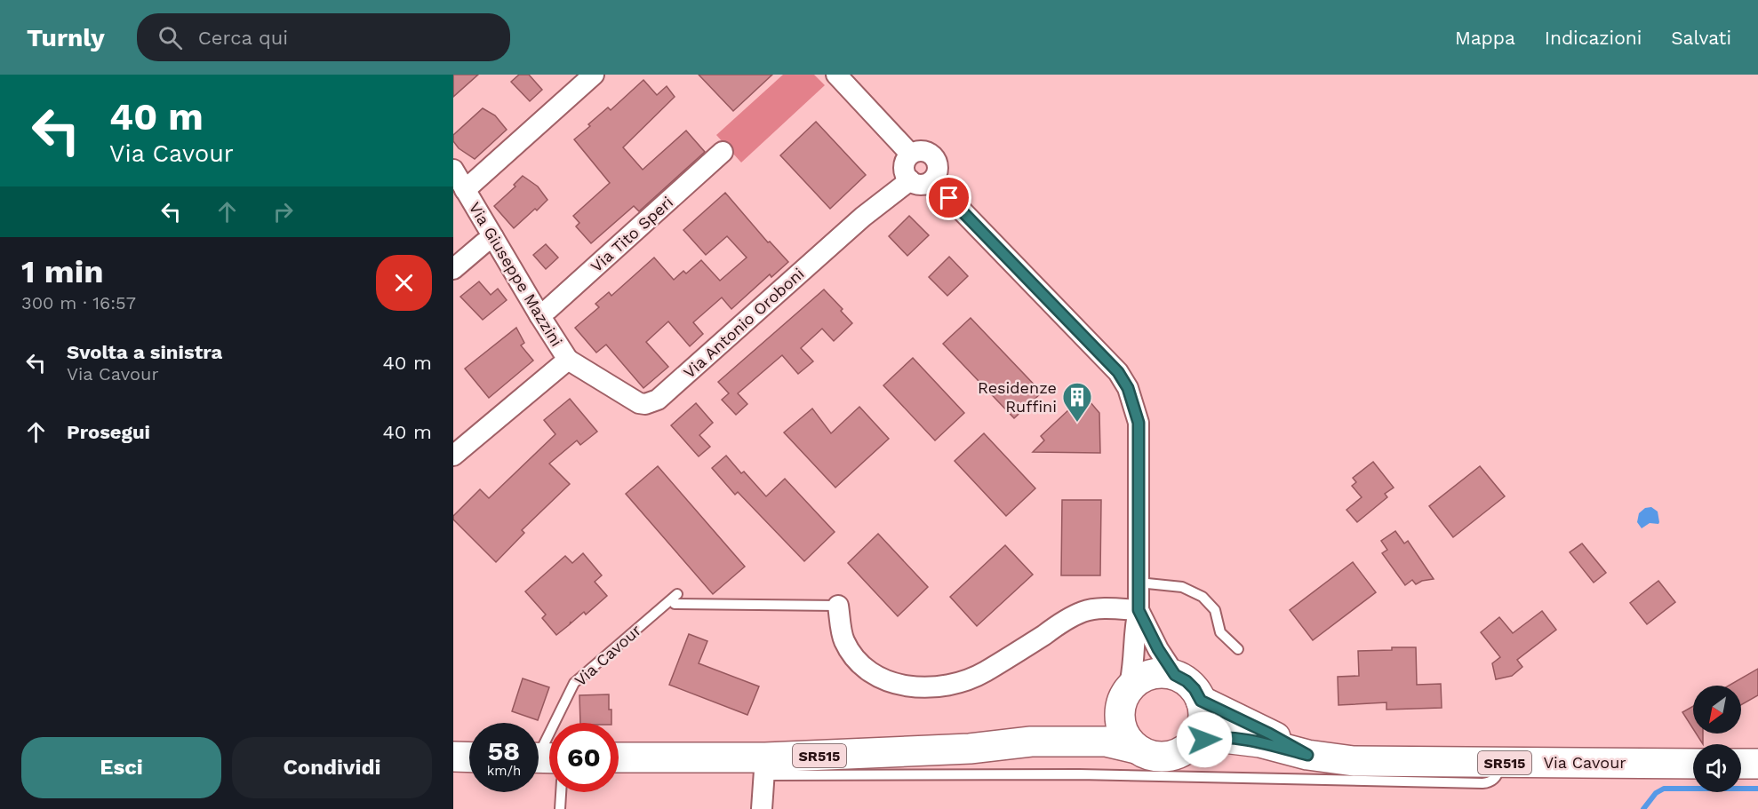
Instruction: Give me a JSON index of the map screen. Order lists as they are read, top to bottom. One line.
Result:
{"streets":{"main road":["Via Cavour","SR515"],"street":["Via Tito Speri","Via Giuseppe Mazzini","Via Antonio Oroboni"]},"crossings":[["Via Tito Speri","Via Giuseppe Mazzini"],["Via Giuseppe Mazzini","Via Antonio Oroboni"],["Via Cavour","SR515"]],"places":{"building":["Residenze Ruffini"]},"north":"bottom left","page":{"header":"Turnly","search":"Cerca qui","nav":["Mappa","Indicazioni","Salvati"],"turn":["40 m","Via Cavour"],"heading":["1 min","300 m · 16:57"],"list":[{"name":"Svolta a sinistra","note":"Via Cavour","value":"40 m"},{"name":"Prosegui","value":"40 m"}],"speed":"58 km/h","limit":"60","buttons":["Esci","Condividi"]}}
